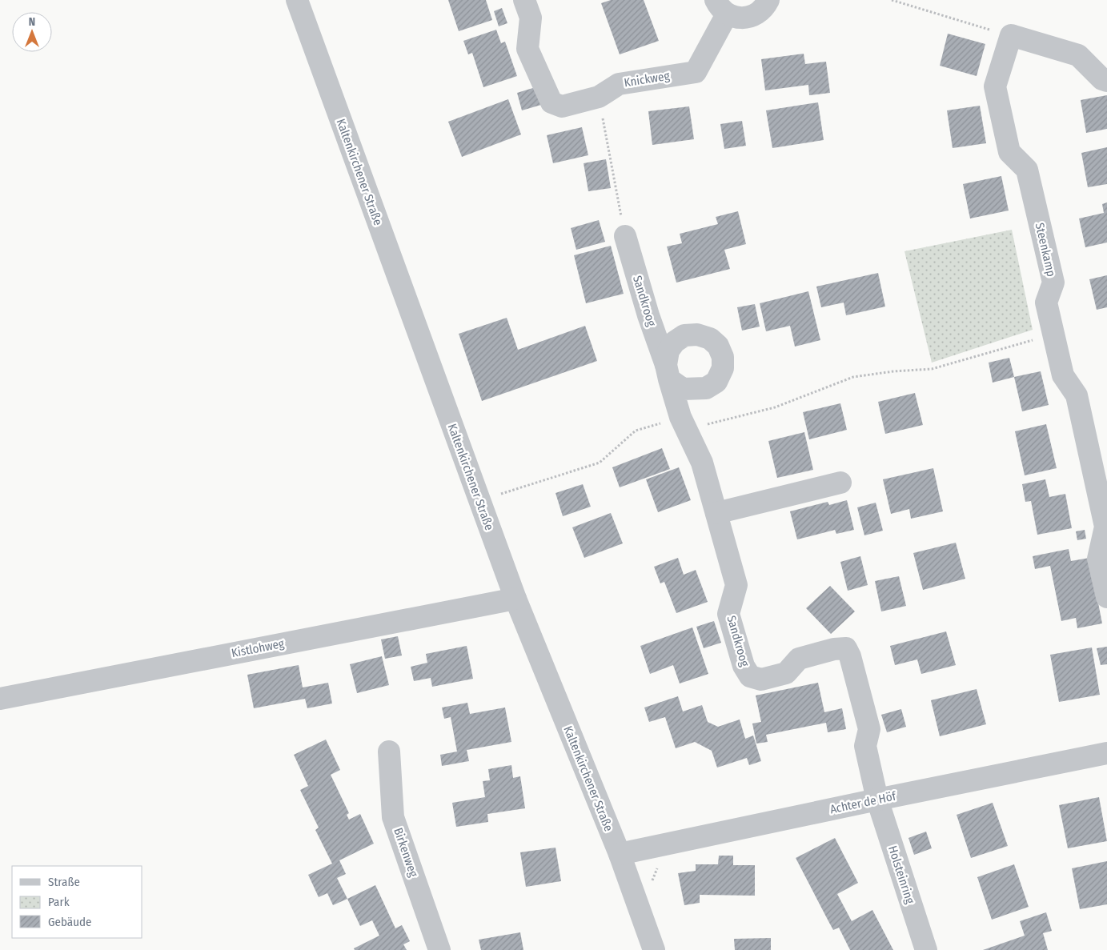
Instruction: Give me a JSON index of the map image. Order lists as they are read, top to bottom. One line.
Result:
{"streets":{"street":["Knickweg","Kaltenkirchener Straße","Steenkamp","Sandkroog","Kistlohweg","Achter de Höf","Birkenweg","Holsteinring"]},"crossings":[["Kaltenkirchener Straße","Kistlohweg"],["Kaltenkirchener Straße","Achter de Höf"],["Sandkroog","Achter de Höf"],["Sandkroog","Holsteinring"],["Achter de Höf","Holsteinring"]],"legend":["Straße","Park","Gebäude"],"north":"top"}
